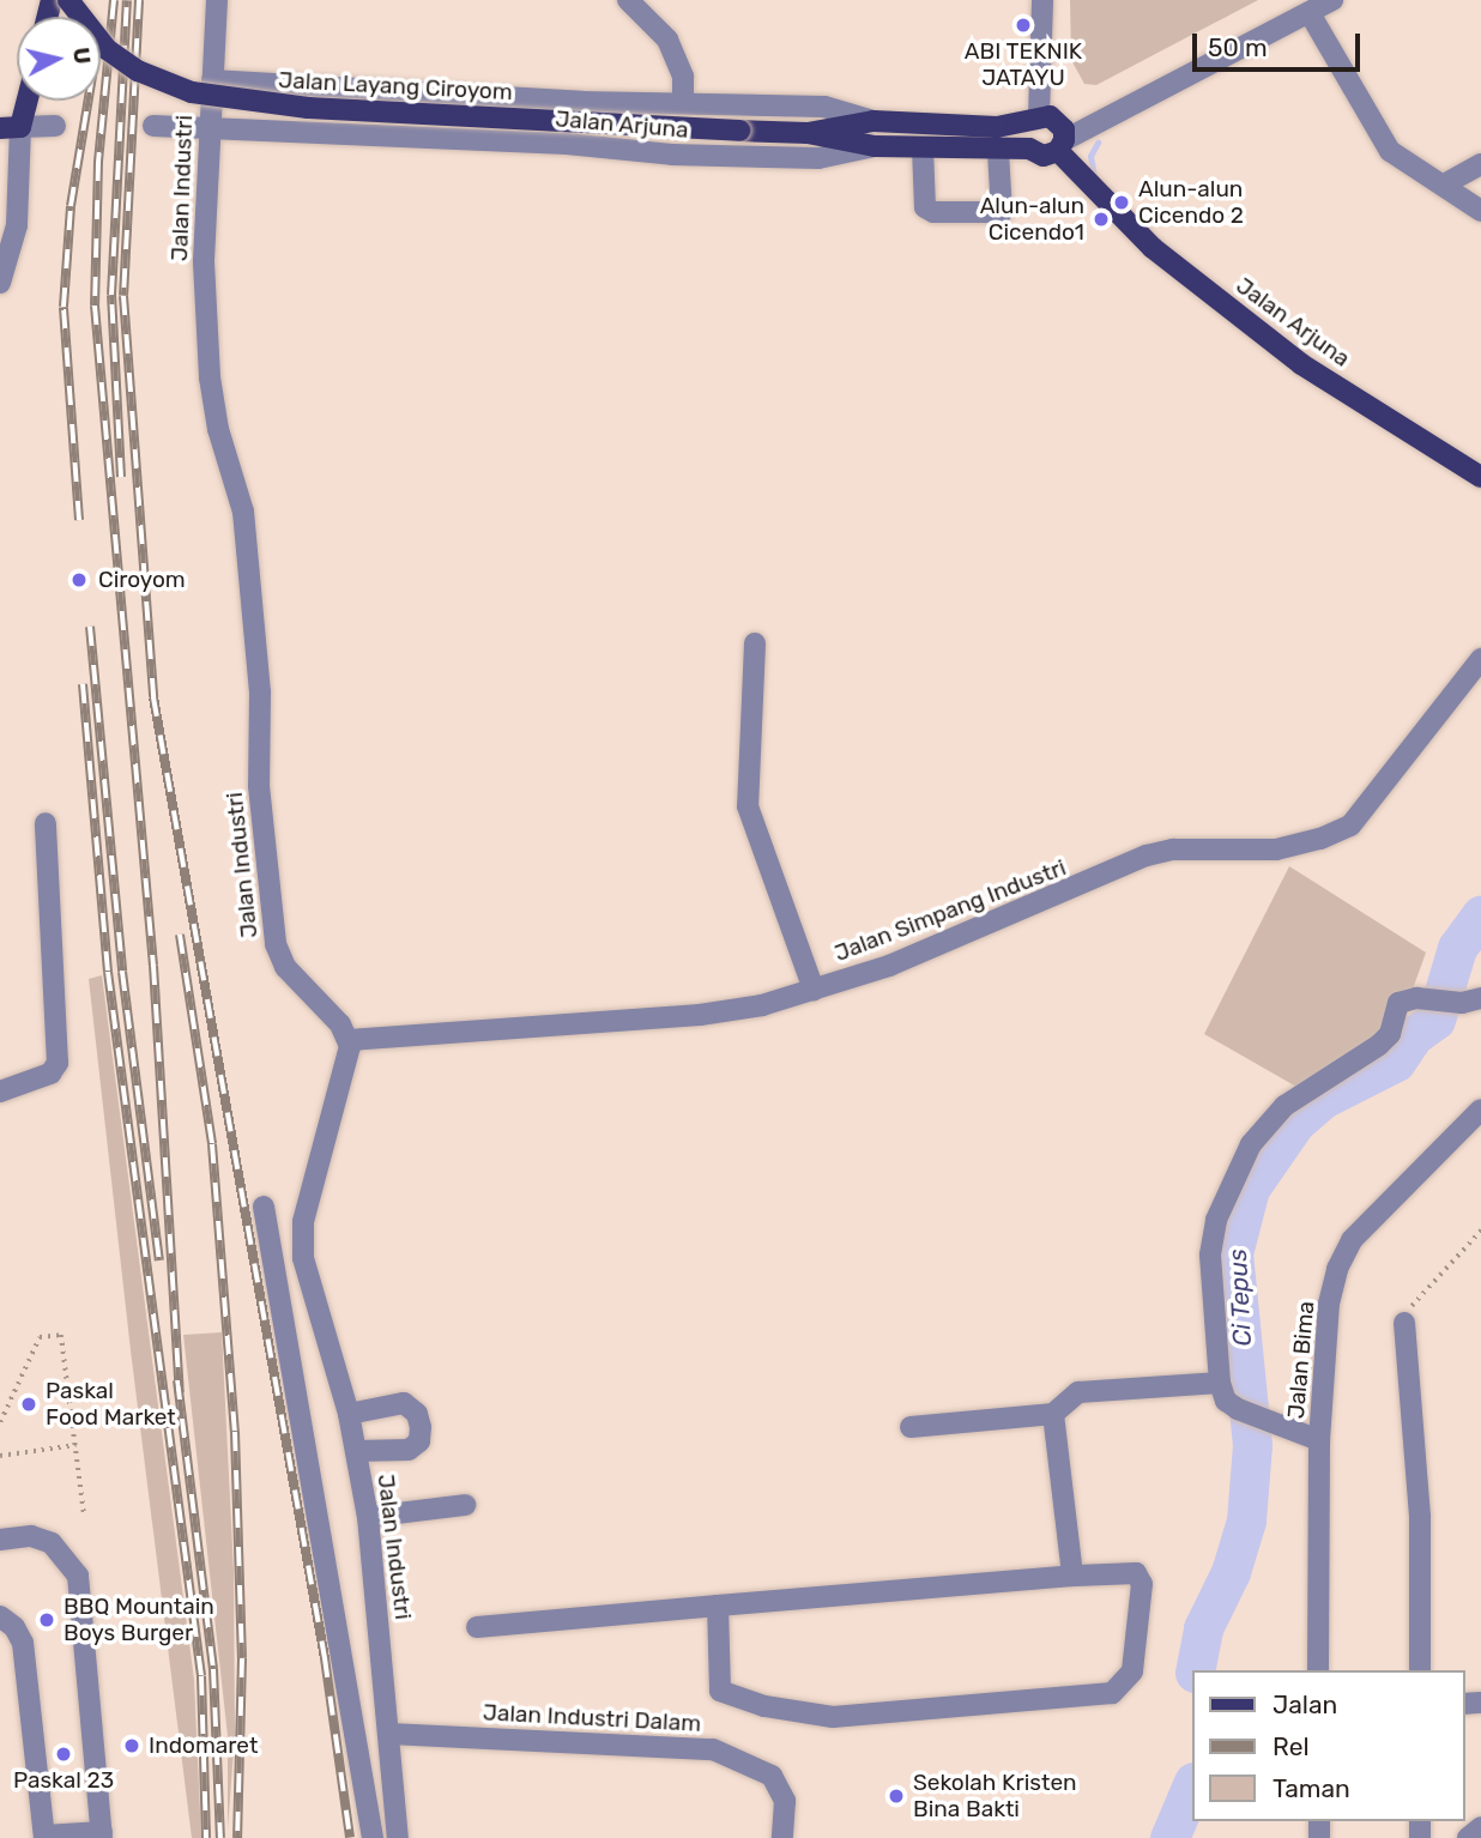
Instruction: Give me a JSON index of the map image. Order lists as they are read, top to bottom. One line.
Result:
{"streets":{"main road":["Jalan Layang Ciroyom","Jalan Arjuna"],"street":["Jalan Industri","Jalan Simpang Industri","Jalan Bima","Jalan Industri Dalam"]},"crossings":[["Jalan Layang Ciroyom","Jalan Arjuna"],["Jalan Arjuna","Jalan Industri"],["Jalan Industri","Jalan Simpang Industri"],["Jalan Industri","Jalan Industri Dalam"]],"water":["Ci Tepus"],"places":["ABI TEKNIK JATAYU","Alun-alun Cicendo 2","Alun-alun Cicendo1","Ciroyom","Paskal Food Market","BBQ Mountain Boys Burger","Indomaret","Paskal 23","Sekolah Kristen Bina Bakti"],"legend":["Jalan","Rel","Taman"],"scale_bar":"50 m","north":"right"}
